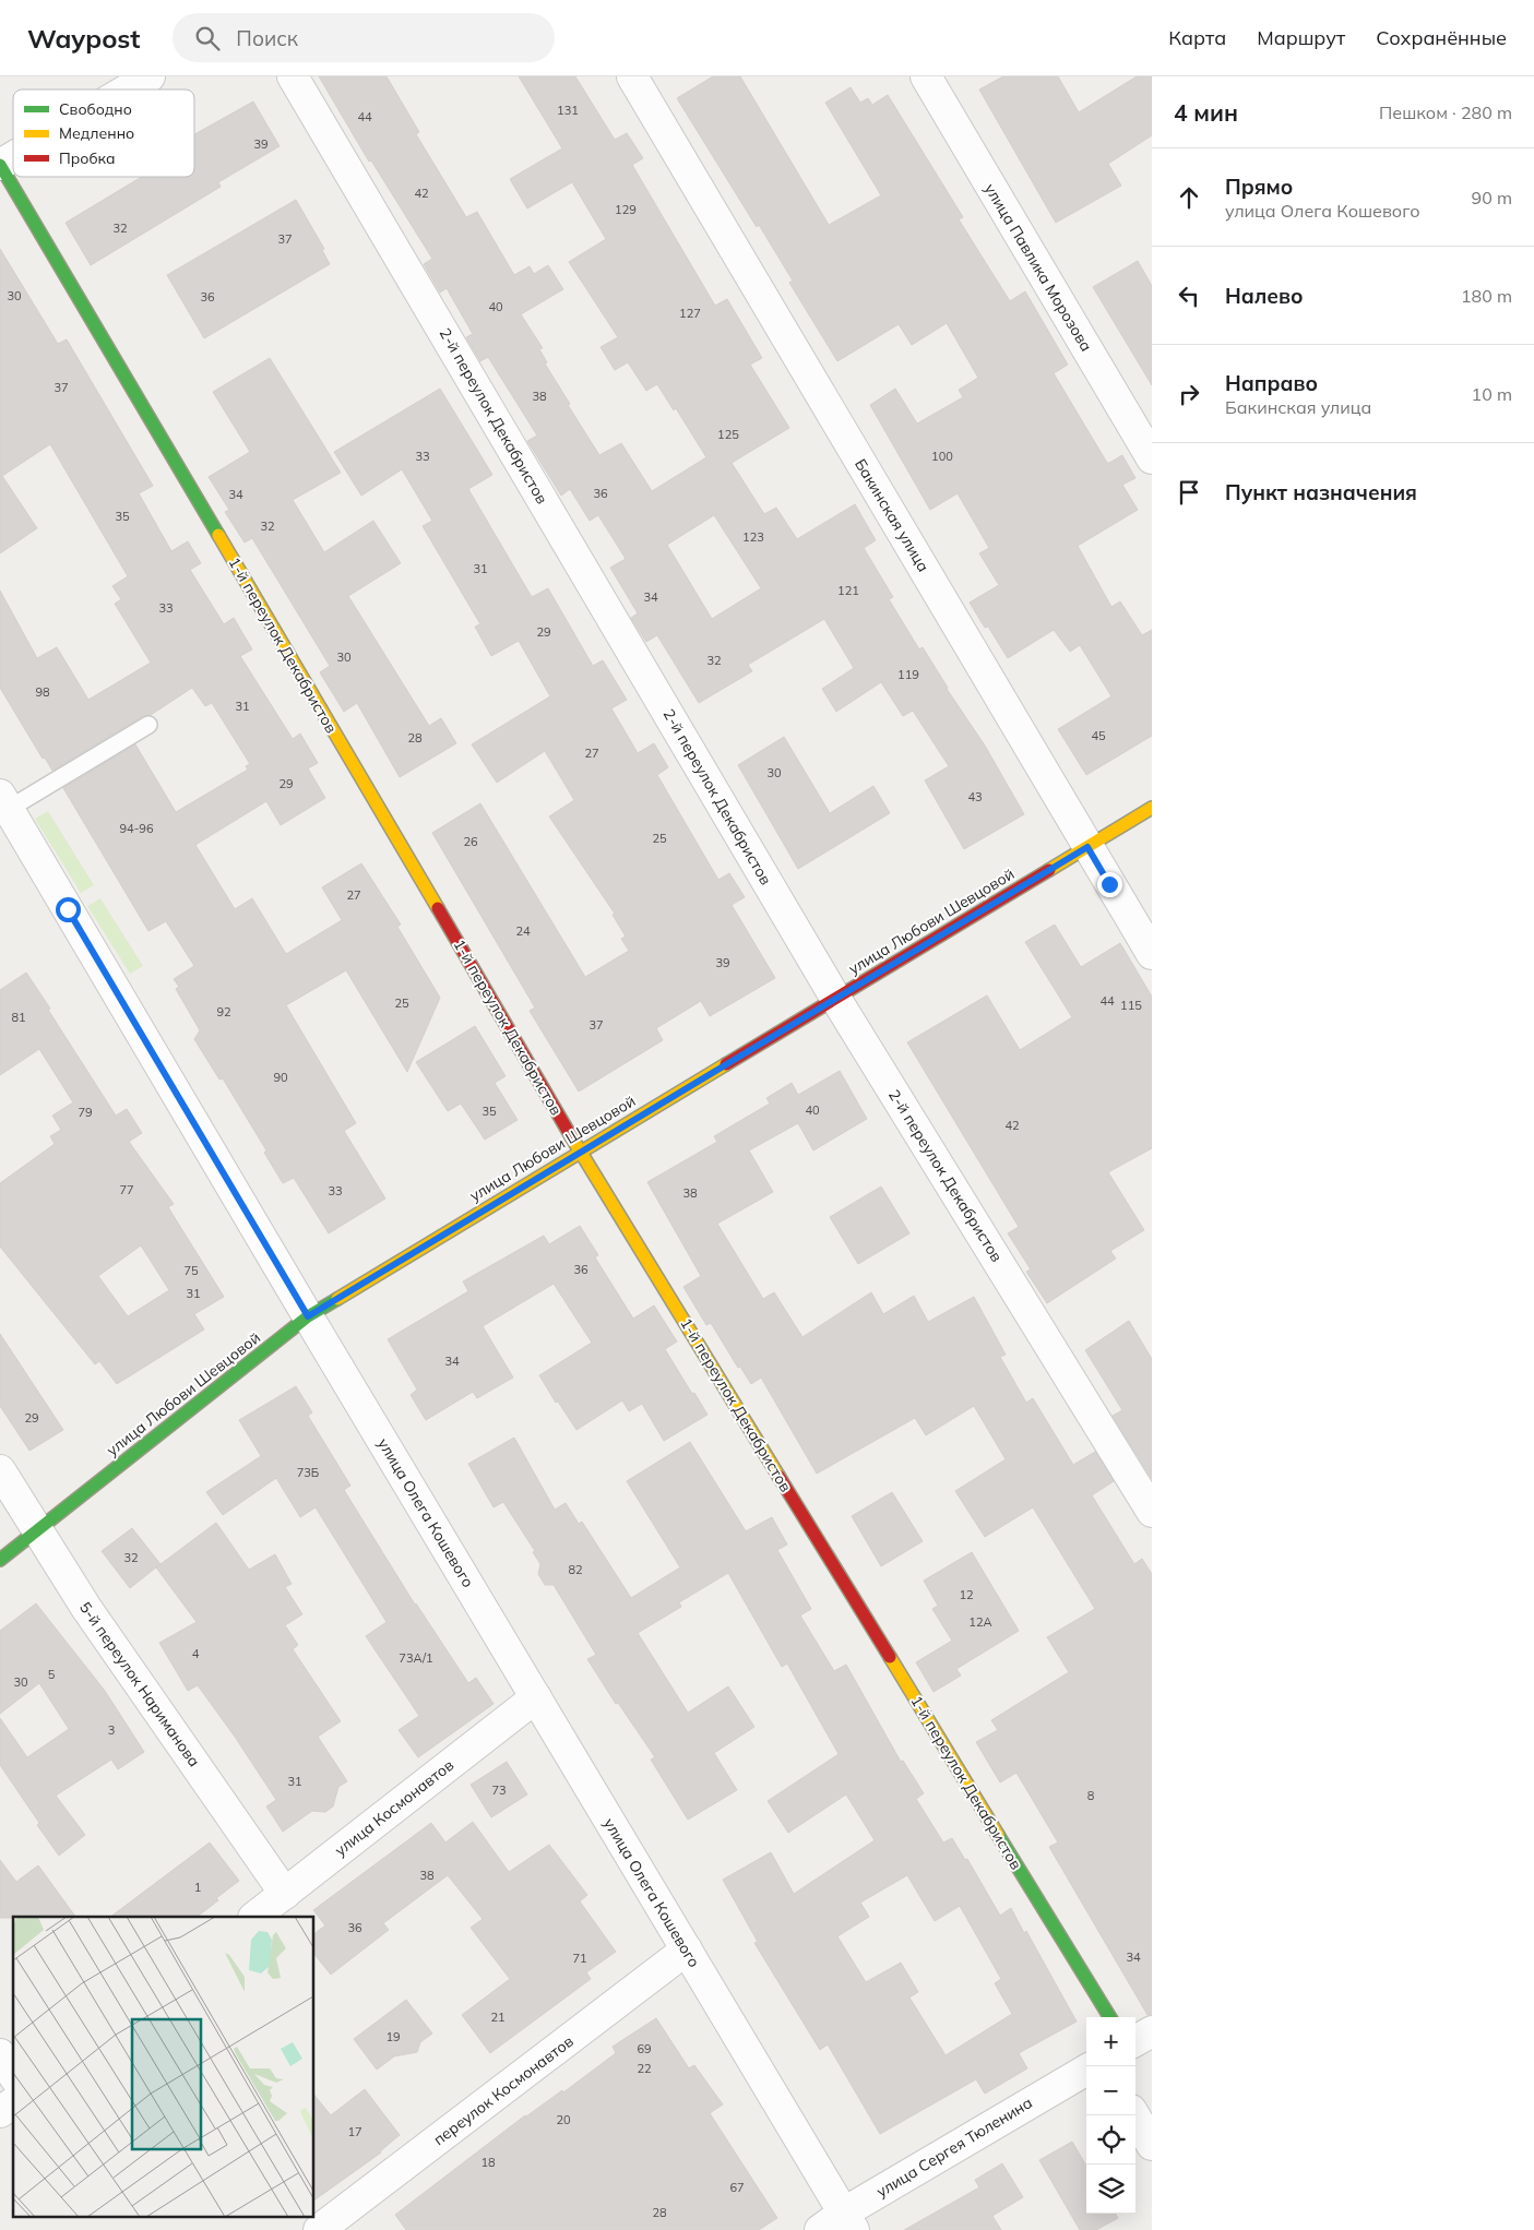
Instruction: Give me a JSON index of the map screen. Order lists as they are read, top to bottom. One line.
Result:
{"streets":{"street":["улица Павлика Морозова","2-й переулок Декабристов","Бакинская улица","1-й переулок Декабристов","улица Любови Шевцовой","улица Олега Кошевого","5-й переулок Нариманова","улица Космонавтов","переулок Космонавтов","улица Сергея Тюленина"]},"crossings":[["2-й переулок Декабристов","улица Любови Шевцовой"],["Бакинская улица","улица Любови Шевцовой"],["1-й переулок Декабристов","улица Любови Шевцовой"],["улица Любови Шевцовой","улица Олега Кошевого"],["улица Любови Шевцовой","5-й переулок Нариманова"],["улица Олега Кошевого","улица Космонавтов"],["улица Олега Кошевого","переулок Космонавтов"],["улица Олега Кошевого","улица Сергея Тюленина"],["5-й переулок Нариманова","улица Космонавтов"]],"house_numbers":["131","44","39","42","129","32","37","30","36","40","127","37","38","125","33","100","36","34","35","32","123","31","121","34","33","29","30","32","119","98","31","45","28","27","30","29","43","94-96","25","26","27","24","39","44","25","115","92","81","37","90","40","35","79","42","77","33","38","36","75","31","34","29","73Б","32","82","12","12А","4","73А/1","5","30","3","31","73","8","38","1","36","34","71","21","19","69","22","20","17","18","67","28"],"legend":["Свободно","Медленно","Пробка"],"page":{"header":"Waypost","search":"Поиск","nav":["Карта","Маршрут","Сохранённые"],"heading":["4 мин","Пешком · 280 m"],"list":[["Прямо","улица Олега Кошевого","90 m"],["Налево","180 m"],["Направо","Бакинская улица","10 m"],"Пункт назначения"],"map_buttons":["+","−"]}}
